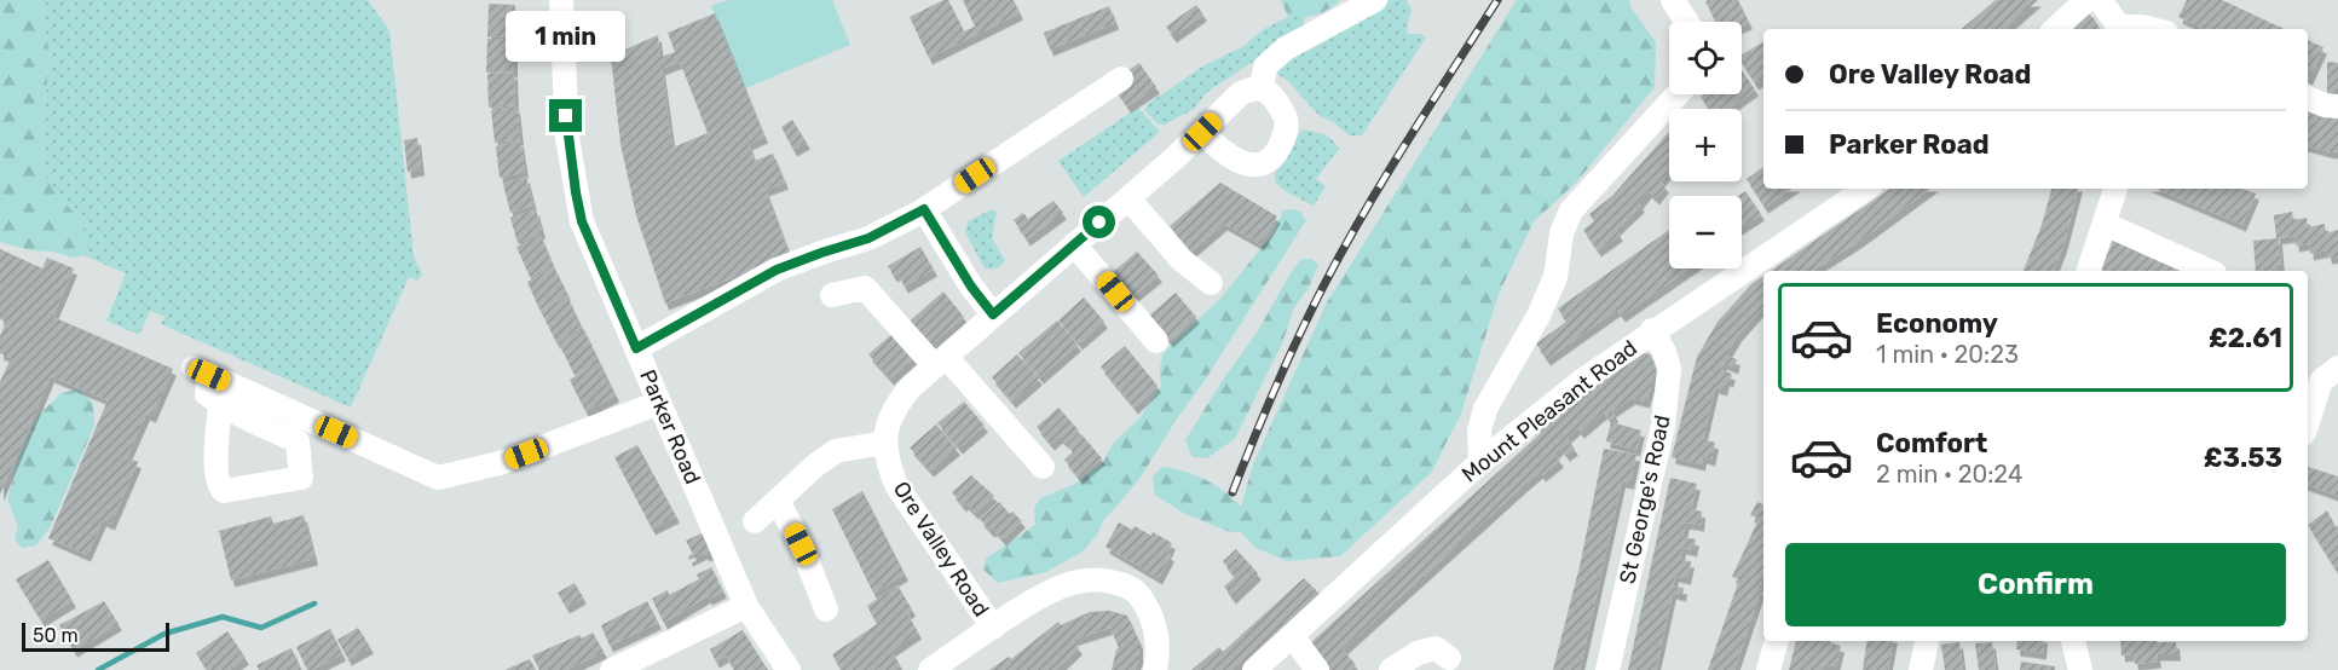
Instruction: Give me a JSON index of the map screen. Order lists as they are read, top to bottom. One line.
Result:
{"streets":{"street":["Mount Pleasant Road","Parker Road","St George's Road","Ore Valley Road"]},"crossings":[["Mount Pleasant Road","St George's Road"]],"scale_bar":"50 m","page":{"bubble":"1 min","map_buttons":["+","−"],"banner":["Ore Valley Road","Parker Road"],"list":[{"name":"Economy","note":"1 min · 20:23","value":"£2.61"},{"name":"Comfort","note":"2 min · 20:24","value":"£3.53"}],"buttons":"Confirm","scale":"50 m"}}
